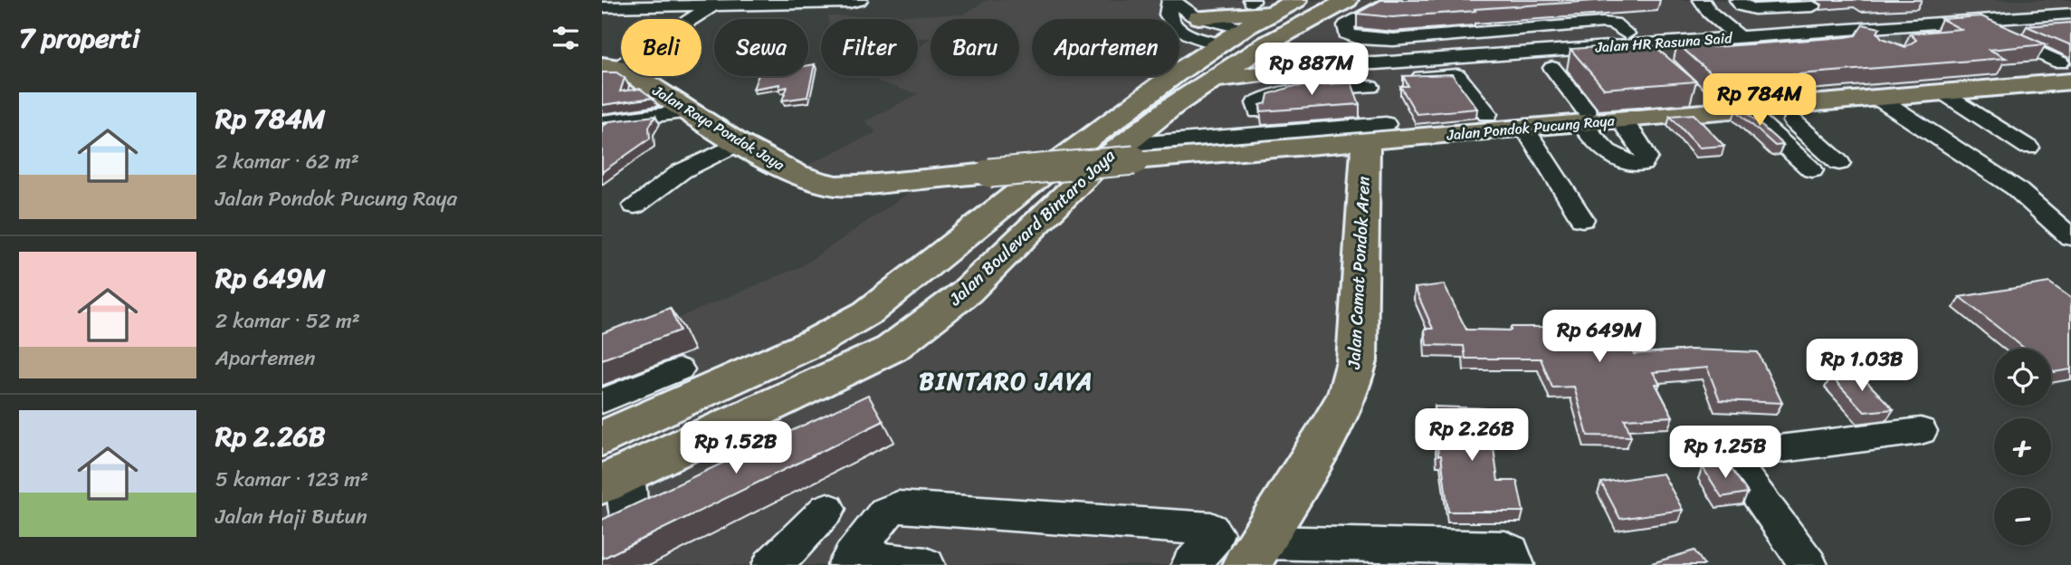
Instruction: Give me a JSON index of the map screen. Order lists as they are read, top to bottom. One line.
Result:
{"streets":{"main road":["Jalan Raya Pondok Jaya","Jalan Pondok Pucung Raya","Jalan Boulevard Bintaro Jaya","Jalan Camat Pondok Aren"],"street":["Jalan HR Rasuna Said"]},"crossings":[["Jalan HR Rasuna Said","Jalan Boulevard Bintaro Jaya"],["Jalan Raya Pondok Jaya","Jalan Pondok Pucung Raya"],["Jalan Pondok Pucung Raya","Jalan Boulevard Bintaro Jaya"],["Jalan Pondok Pucung Raya","Jalan Camat Pondok Aren"]],"districts":["BINTARO JAYA"],"page":{"heading":"7 properti","chip":["Beli","Sewa","Filter","Baru","Apartemen"],"price":["Rp 887M","Rp 784M","Rp 649M","Rp 1.03B","Rp 2.26B","Rp 1.52B","Rp 1.25B"],"list":[{"name":"Rp 784M","note":"2 kamar · 62 m² · Jalan Pondok Pucung Raya"},{"name":"Rp 649M","note":"2 kamar · 52 m² · Apartemen"},{"name":"Rp 2.26B","note":"5 kamar · 123 m² · Jalan Haji Butun"}],"map_buttons":["+","−"]}}
